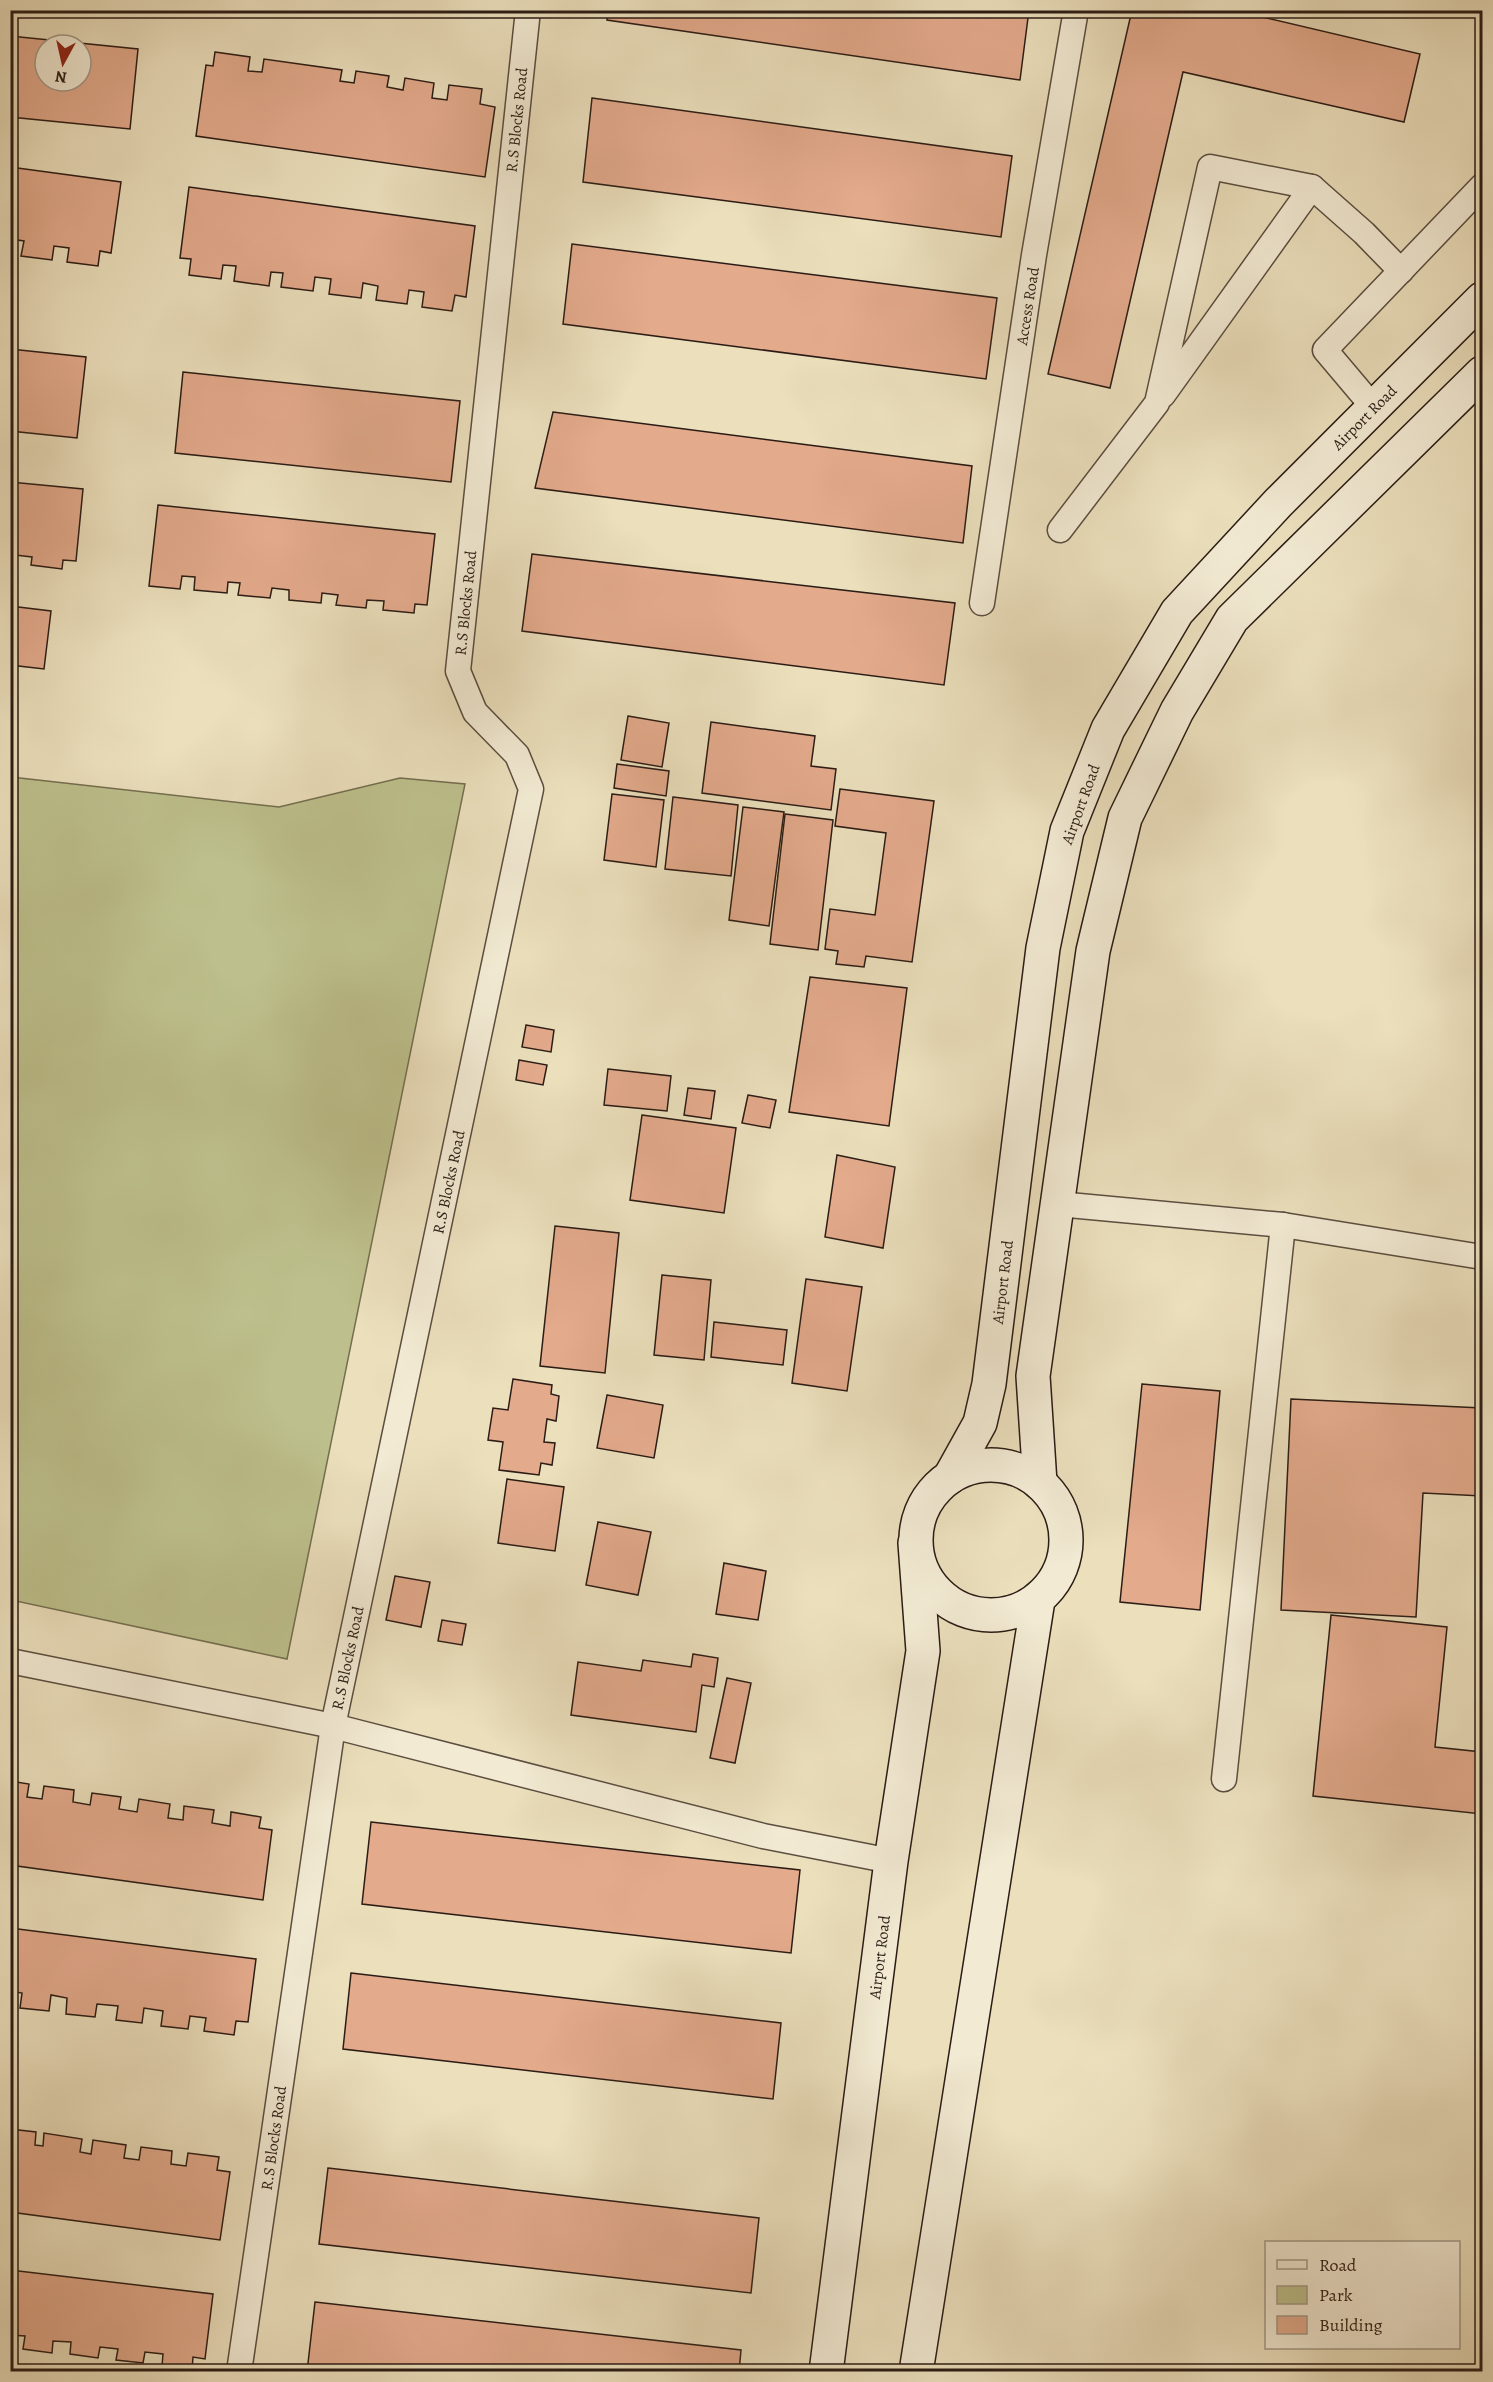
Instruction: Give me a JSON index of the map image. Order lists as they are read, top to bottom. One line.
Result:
{"streets":{"main road":["Airport Road"],"lane":["R.S Blocks Road","Access Road"]},"legend":["Road","Park","Building"],"north":"bottom"}
